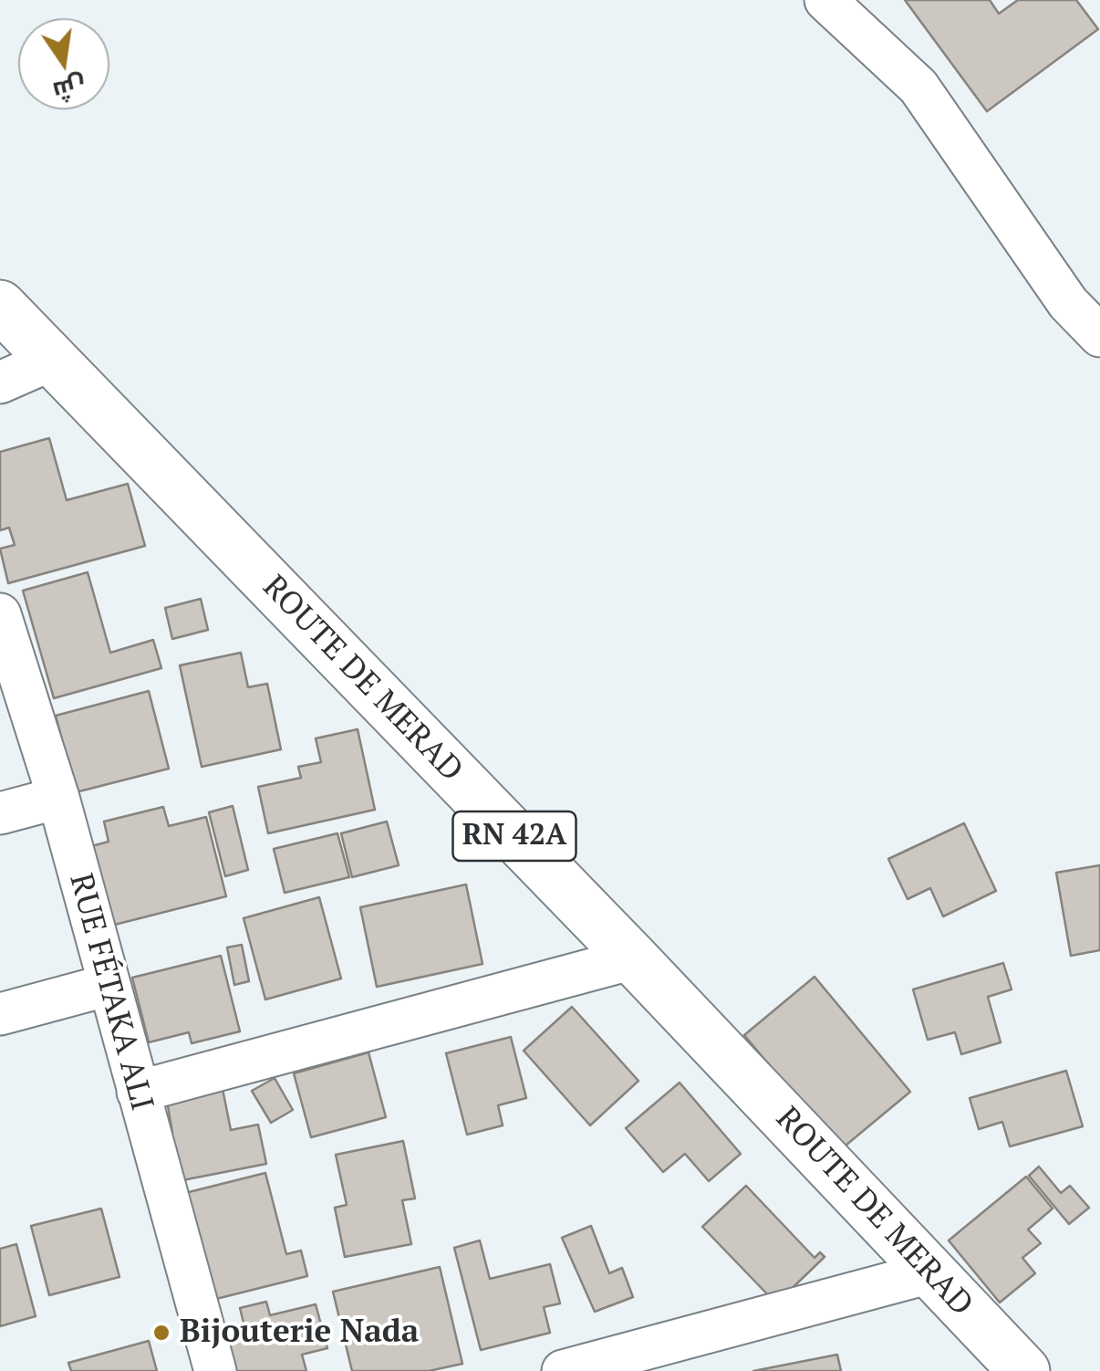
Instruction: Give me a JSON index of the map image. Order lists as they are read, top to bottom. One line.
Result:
{"streets":{"main road":["ROUTE DE MERAD","RN 42A"],"street":["RUE FÉTAKA ALI"]},"places":["Bijouterie Nada"],"north":"bottom"}
